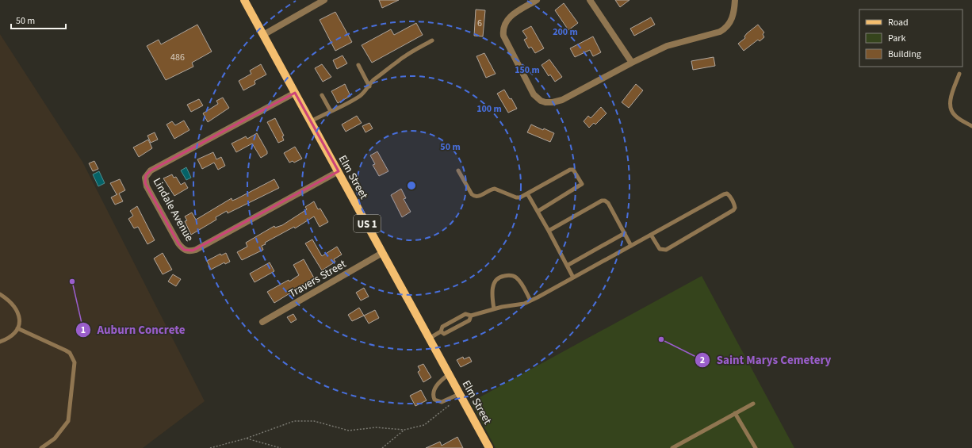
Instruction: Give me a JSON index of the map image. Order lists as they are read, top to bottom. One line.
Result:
{"streets":{"main road":["Elm Street","US 1"],"street":["Lindale Avenue","Travers Street"]},"crossings":[["Elm Street","Lindale Avenue"],["Elm Street","Travers Street"]],"places":["Auburn Concrete","Saint Marys Cemetery"],"house_numbers":["6","486"],"legend":["Road","Park","Building"],"scale_bar":"50 m","rings":["200 m","150 m","100 m","50 m"]}
